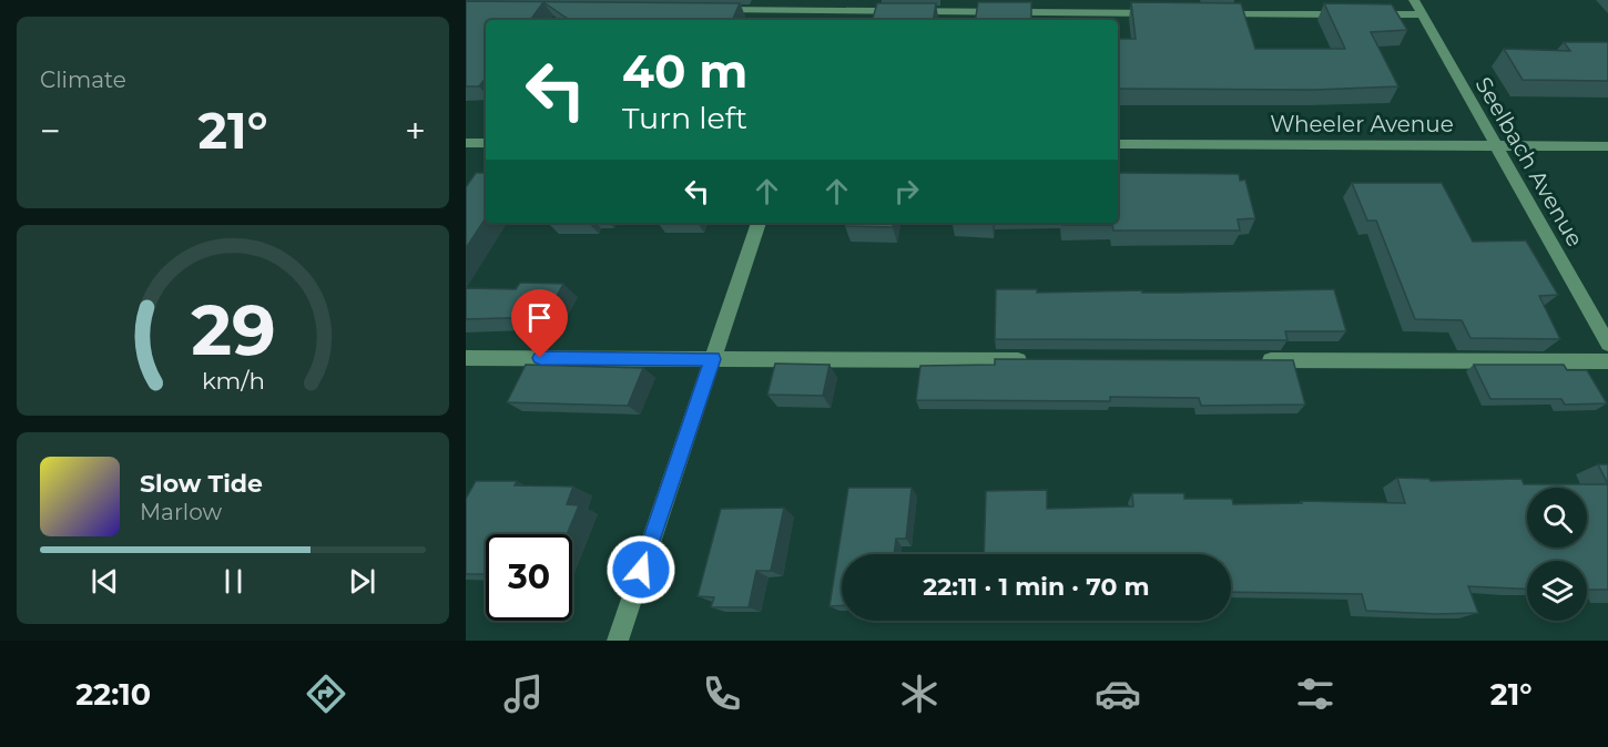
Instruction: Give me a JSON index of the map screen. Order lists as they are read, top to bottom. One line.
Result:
{"streets":{"street":["Wheeler Avenue","Seelbach Avenue"]},"crossings":[["Wheeler Avenue","Seelbach Avenue"]],"page":{"tile":"Climate","turn":["40 m","Turn left"],"heat":["−","21°","+"],"song":["Slow Tide","Marlow"],"limit":"30","trip":"22:11 · 1 min · 70 m","tabs":["22:10","21°"],"gauge":["29","km/h"]}}
